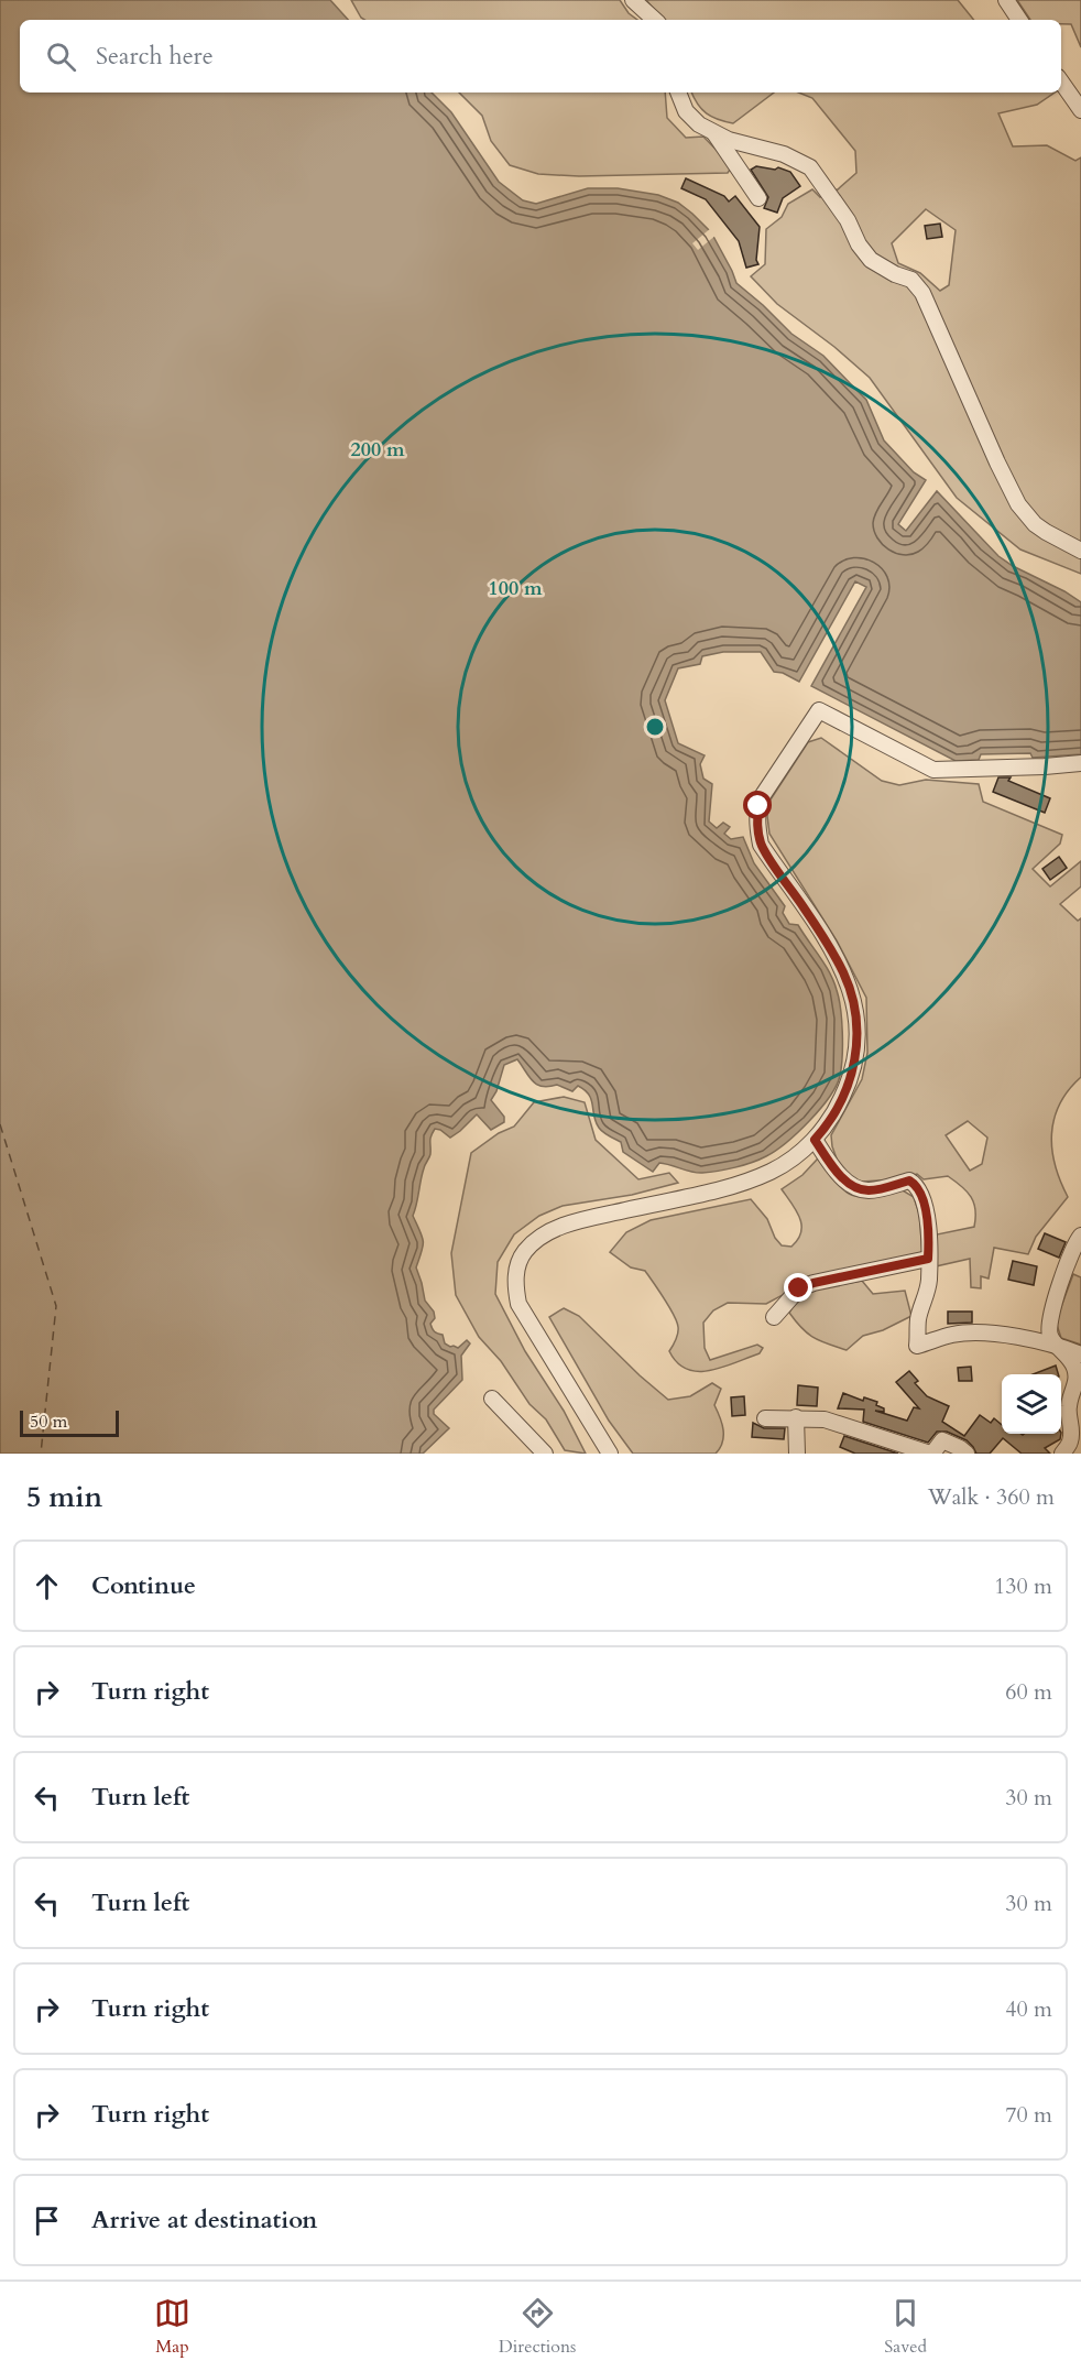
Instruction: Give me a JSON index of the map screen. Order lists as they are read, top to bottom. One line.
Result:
{"scale_bar":"50 m","page":{"search":"Search here","scale":"50 m","heading":["5 min","Walk · 360 m"],"list":[["Continue","130 m"],["Turn right","60 m"],["Turn left","30 m"],["Turn left","30 m"],["Turn right","40 m"],["Turn right","70 m"],"Arrive at destination"],"nav":["Map","Directions","Saved"]},"rings":["200 m","100 m"]}
